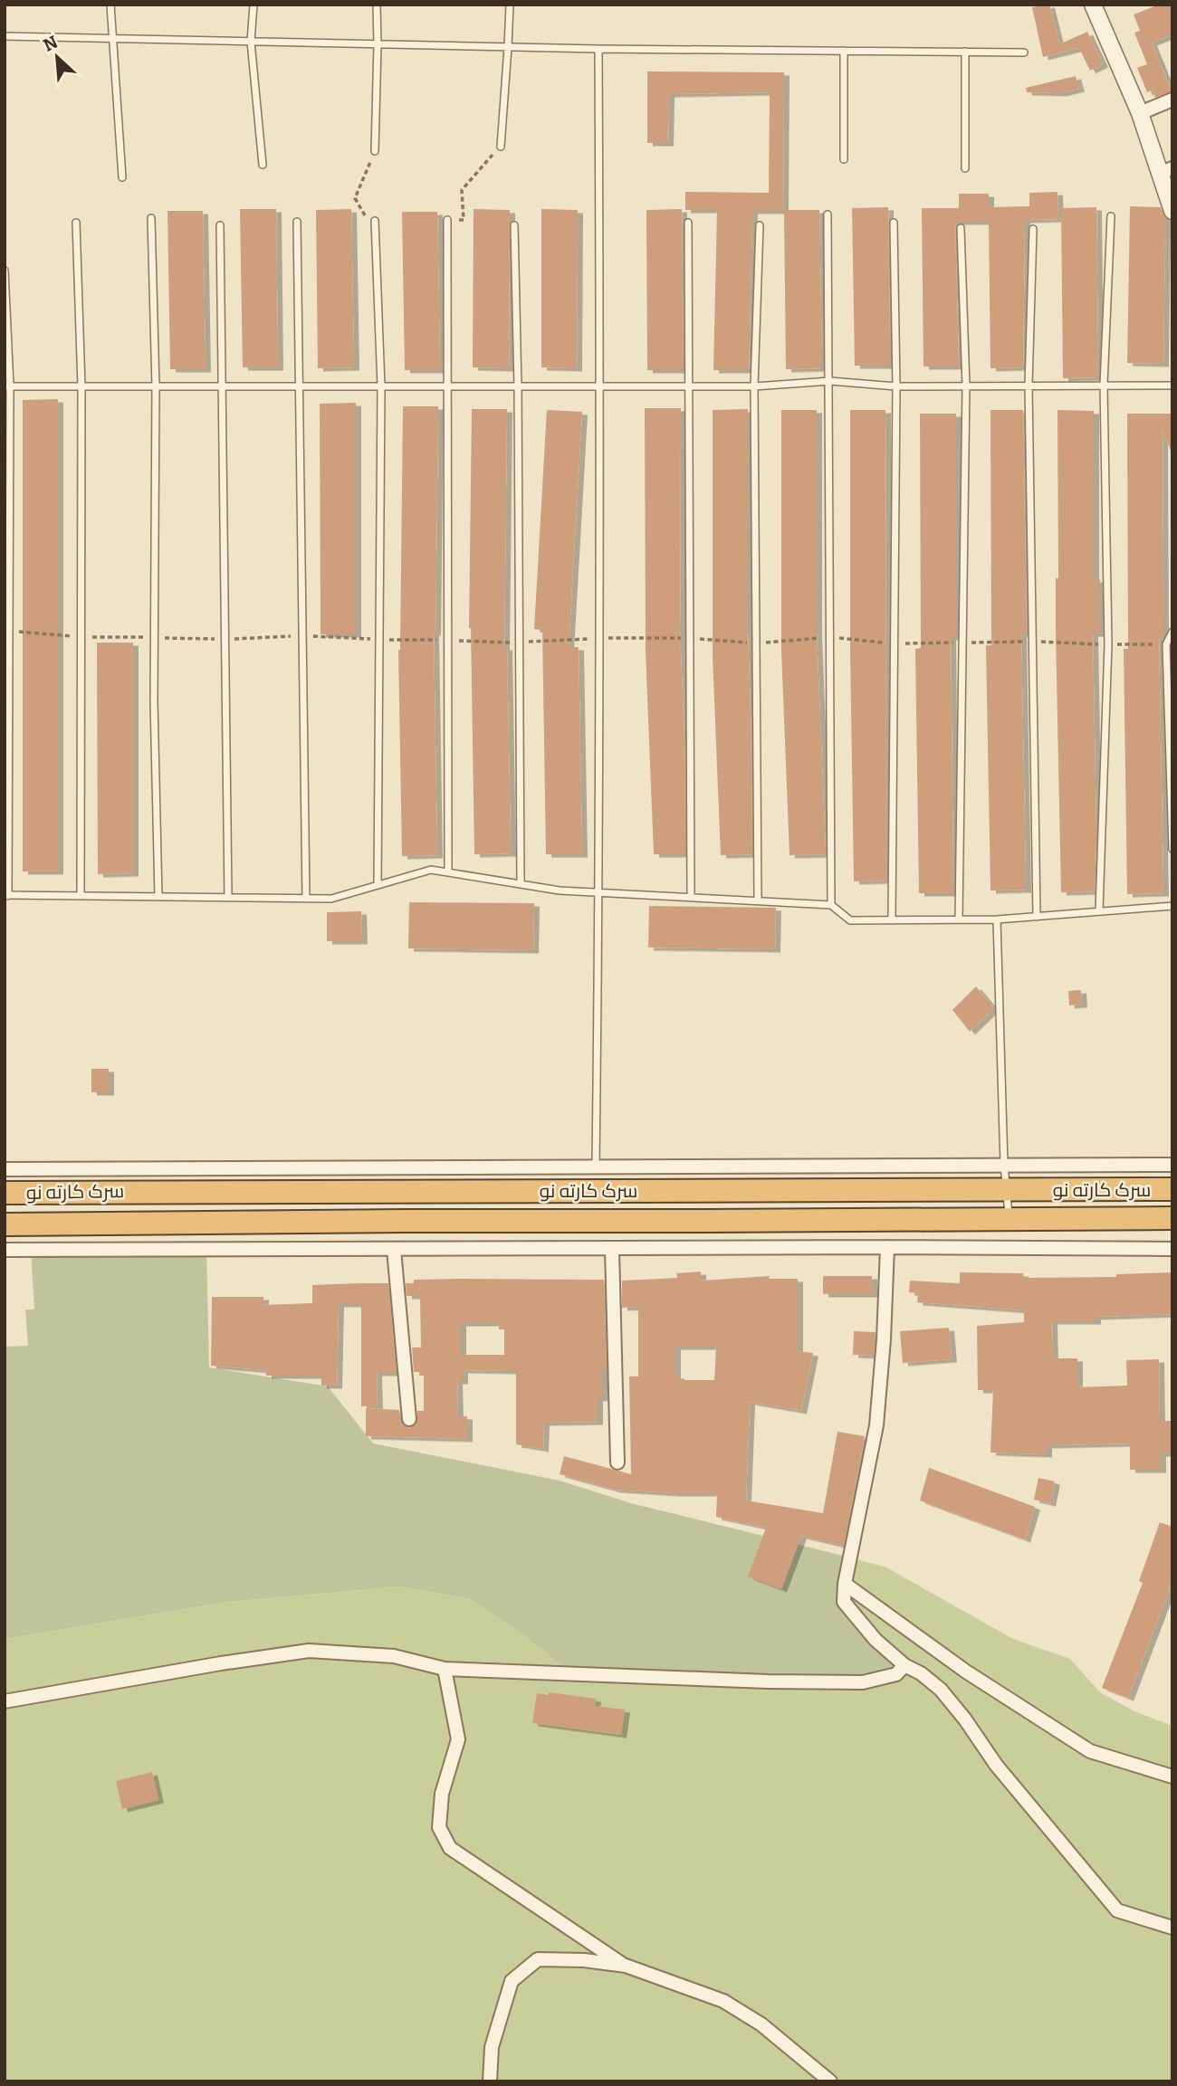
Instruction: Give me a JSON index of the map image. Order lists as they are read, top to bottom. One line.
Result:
{"streets":{"highway":["سرک کارته نو"]},"north":"top left"}
